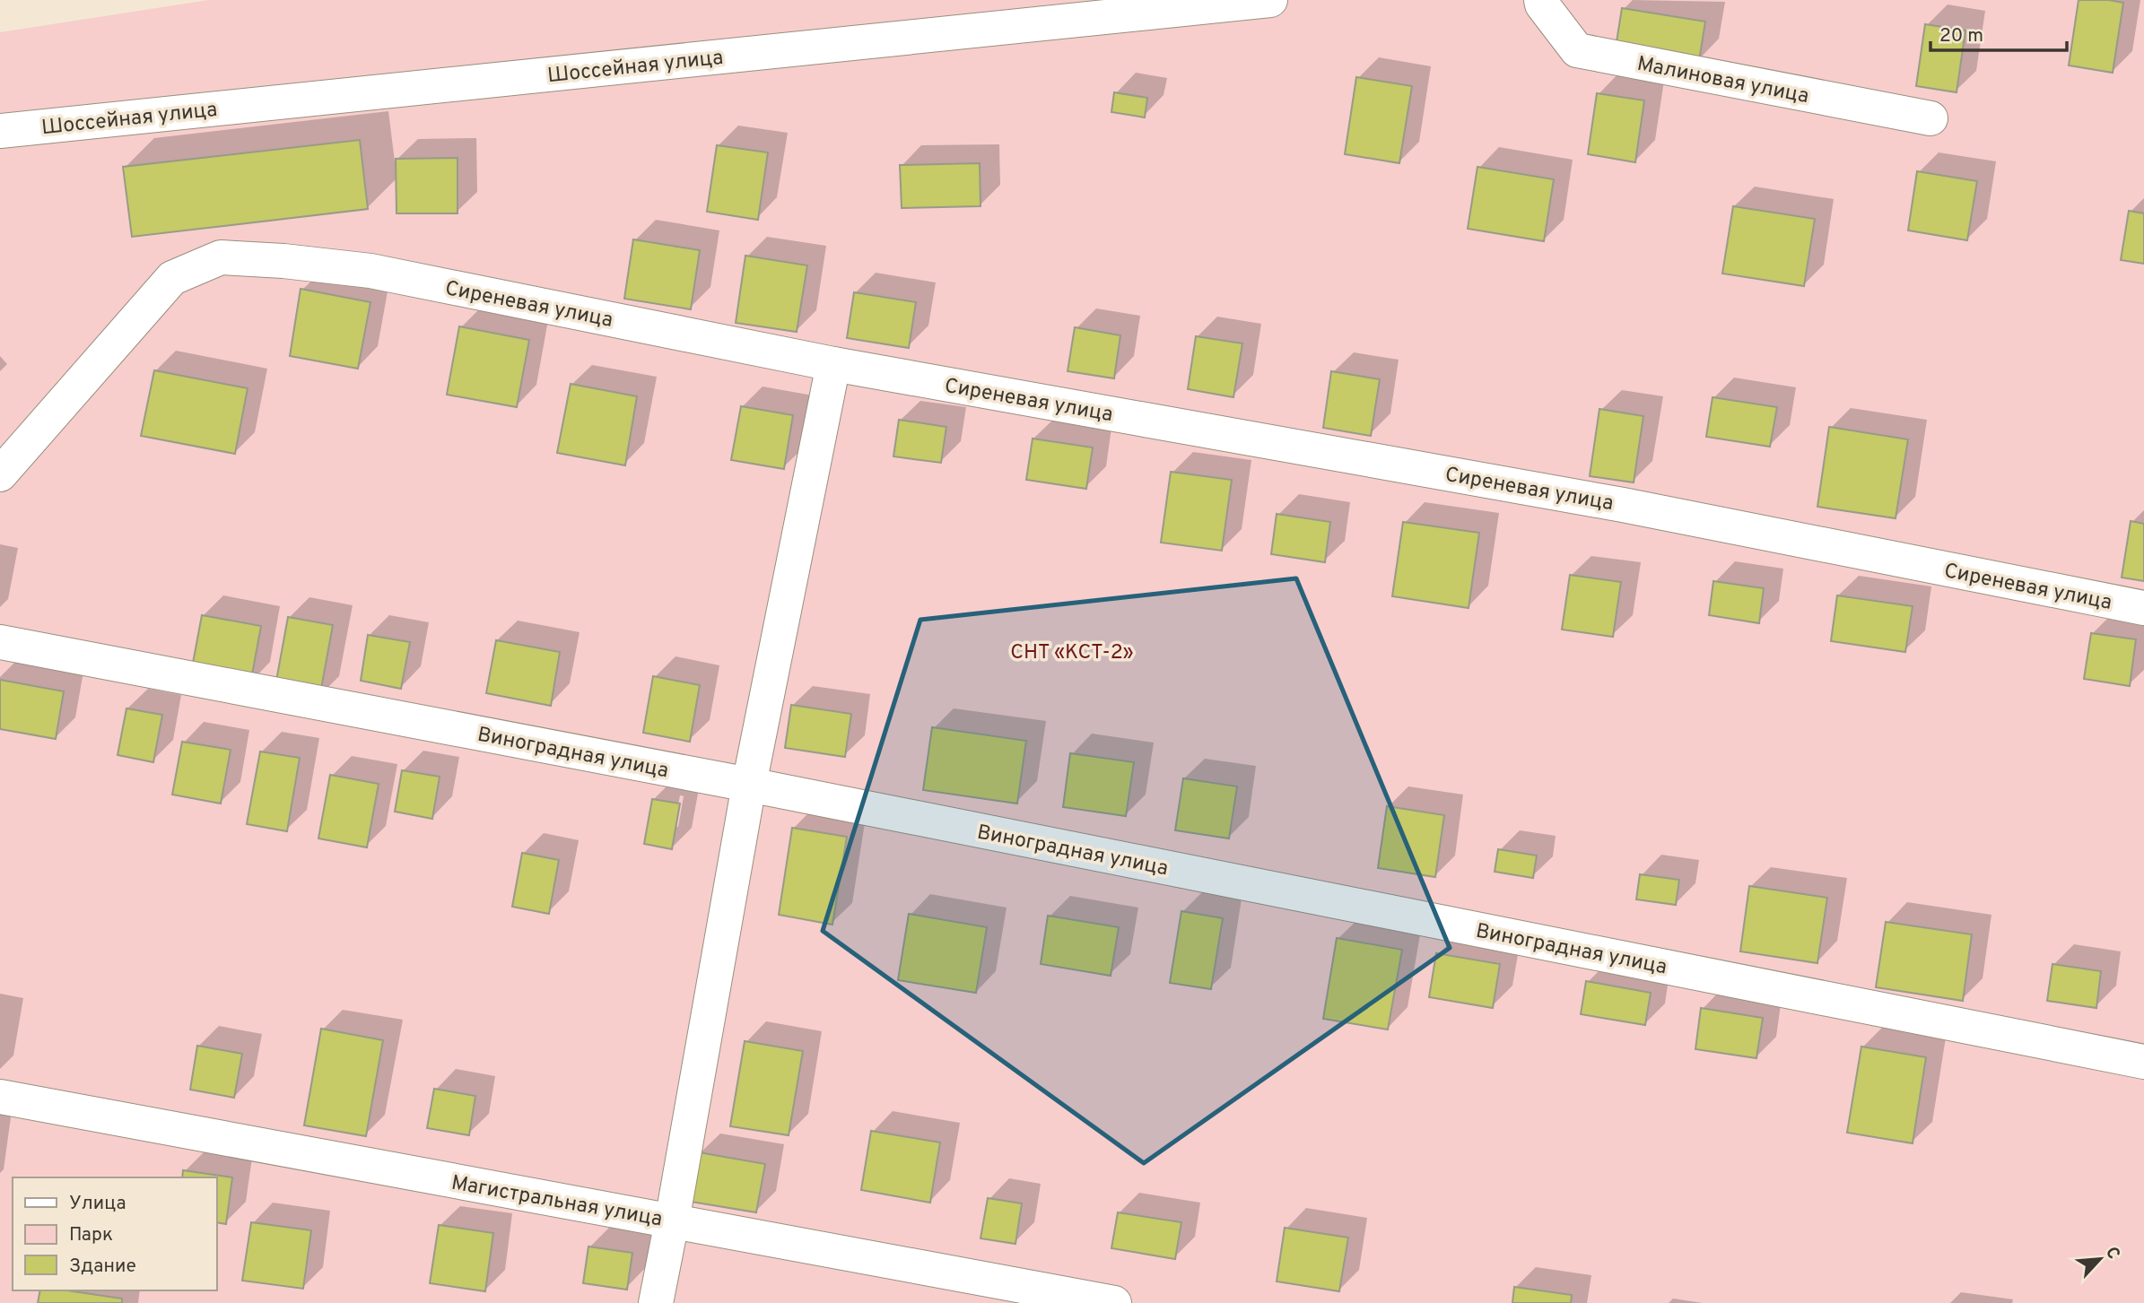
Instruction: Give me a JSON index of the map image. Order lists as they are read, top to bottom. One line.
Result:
{"streets":{"street":["Шоссейная улица","Малиновая улица","Сиреневая улица","Виноградная улица","Магистральная улица"]},"parks":["СНТ «КСТ-2»"],"legend":["Улица","Парк","Здание"],"scale_bar":"20 m","north":"top right"}
